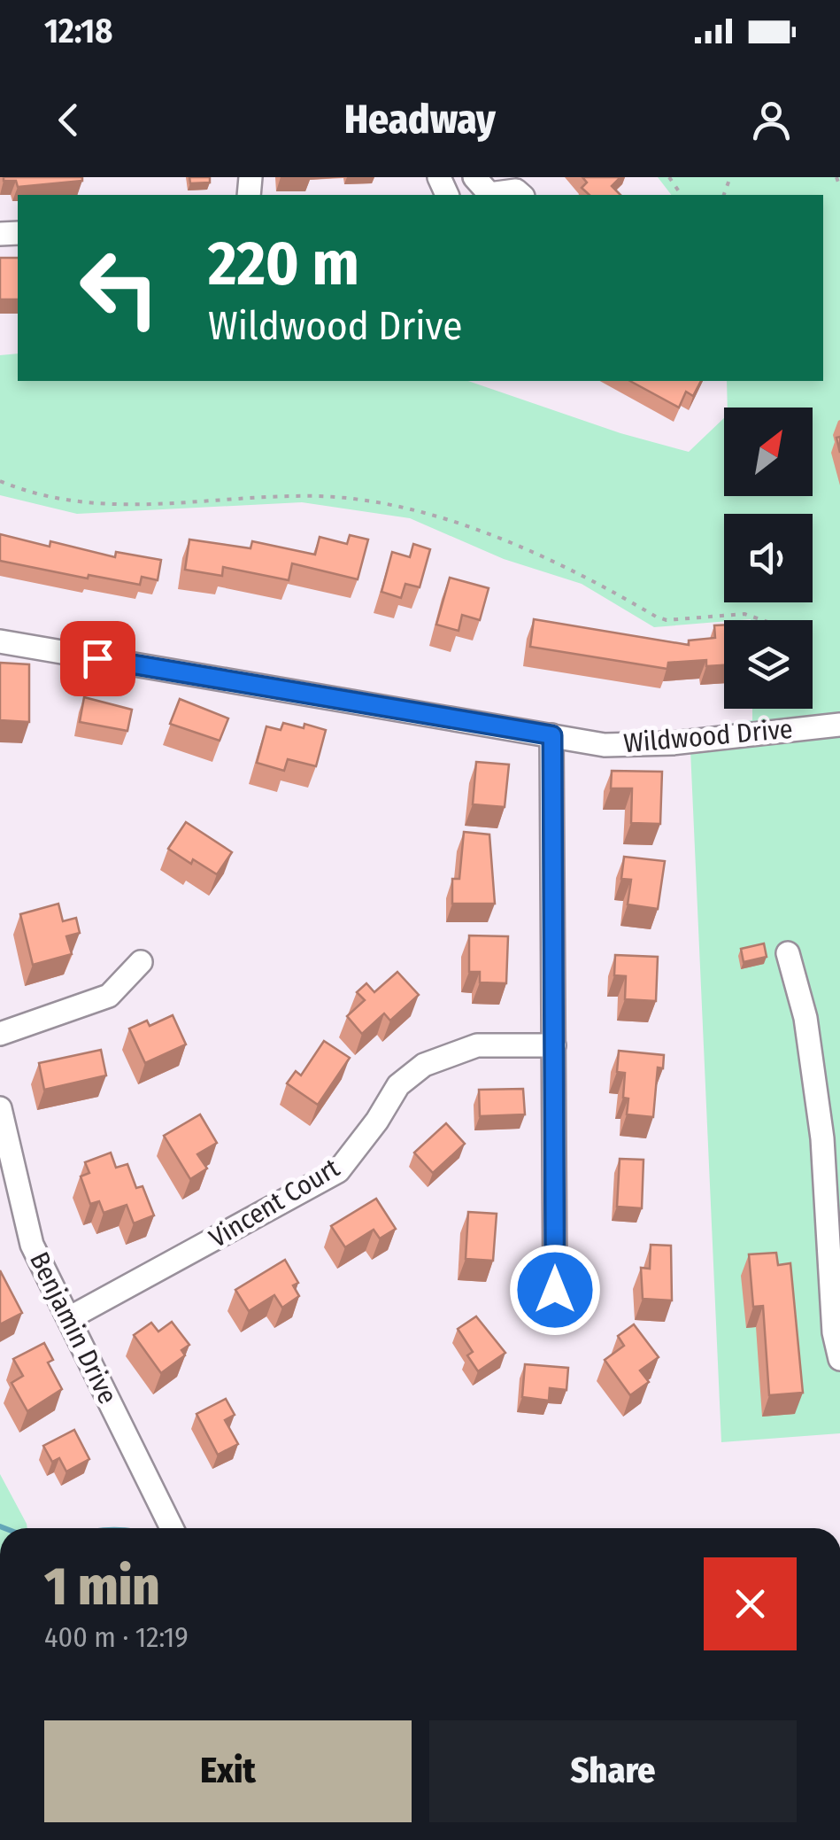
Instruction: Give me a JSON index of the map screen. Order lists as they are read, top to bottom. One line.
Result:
{"streets":{"street":["Wildwood Drive","Vincent Court","Benjamin Drive"]},"crossings":[["Vincent Court","Benjamin Drive"]],"north":"top right","page":{"status":"12:18","header":"Headway","turn":["220 m","Wildwood Drive"],"heading":["1 min","400 m · 12:19"],"buttons":["Exit","Share"]}}
